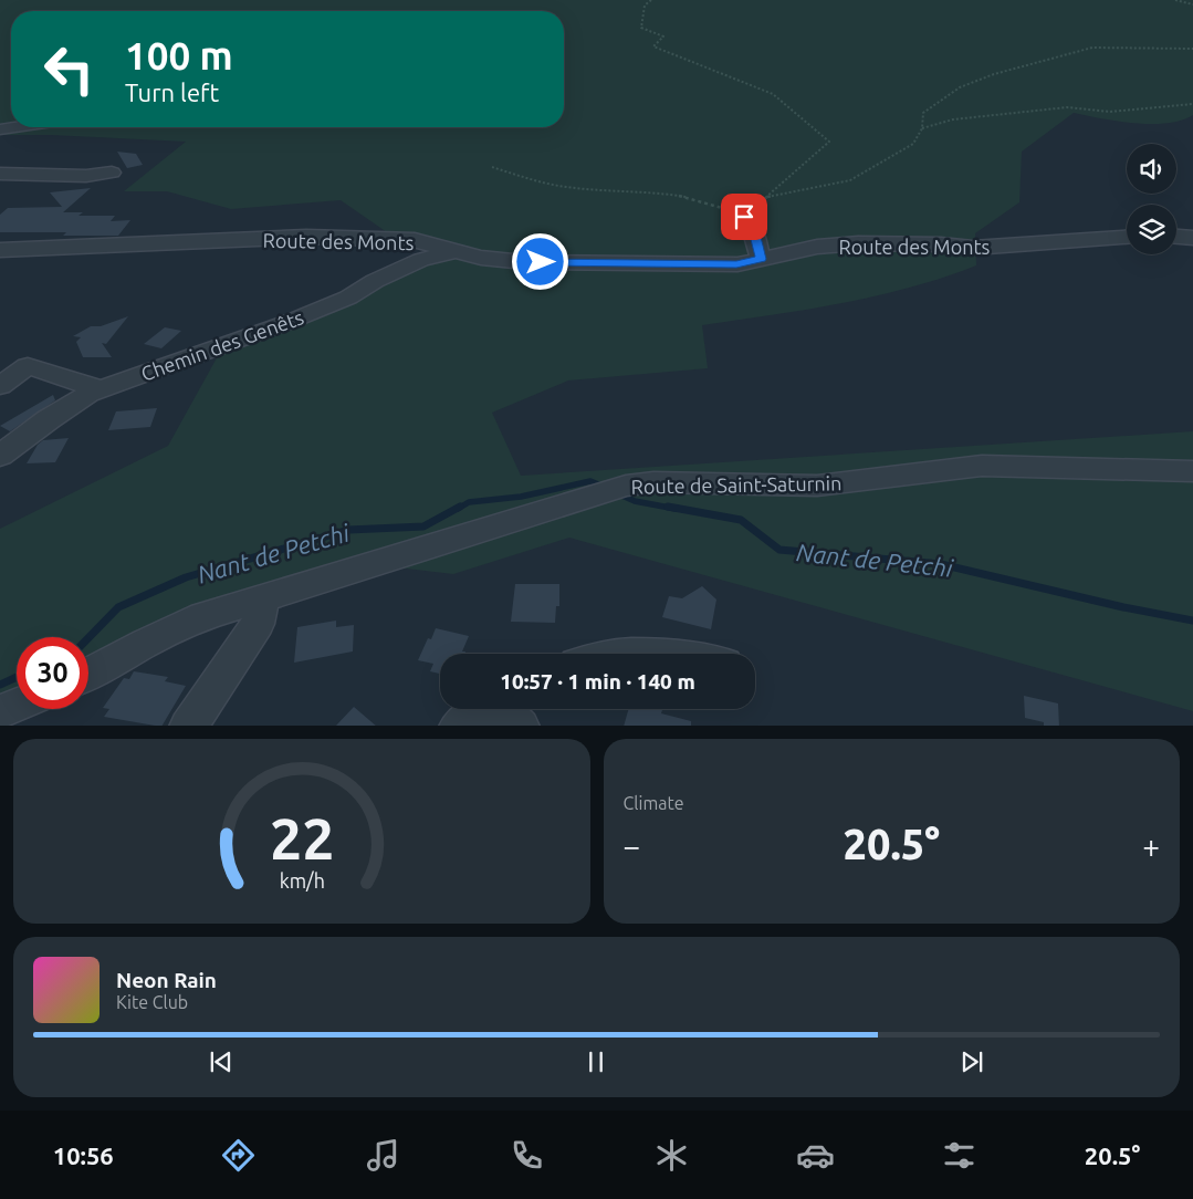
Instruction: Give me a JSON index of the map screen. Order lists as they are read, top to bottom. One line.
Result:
{"streets":{"street":["Route des Monts","Chemin des Genêts","Route de Saint-Saturnin"]},"crossings":[["Route des Monts","Chemin des Genêts"]],"water":["Nant de Petchi"],"page":{"turn":["100 m","Turn left"],"limit":"30","trip":"10:57 · 1 min · 140 m","tile":"Climate","heat":["−","20.5°","+"],"song":["Neon Rain","Kite Club"],"tabs":["10:56","20.5°"],"gauge":["22","km/h"]}}
